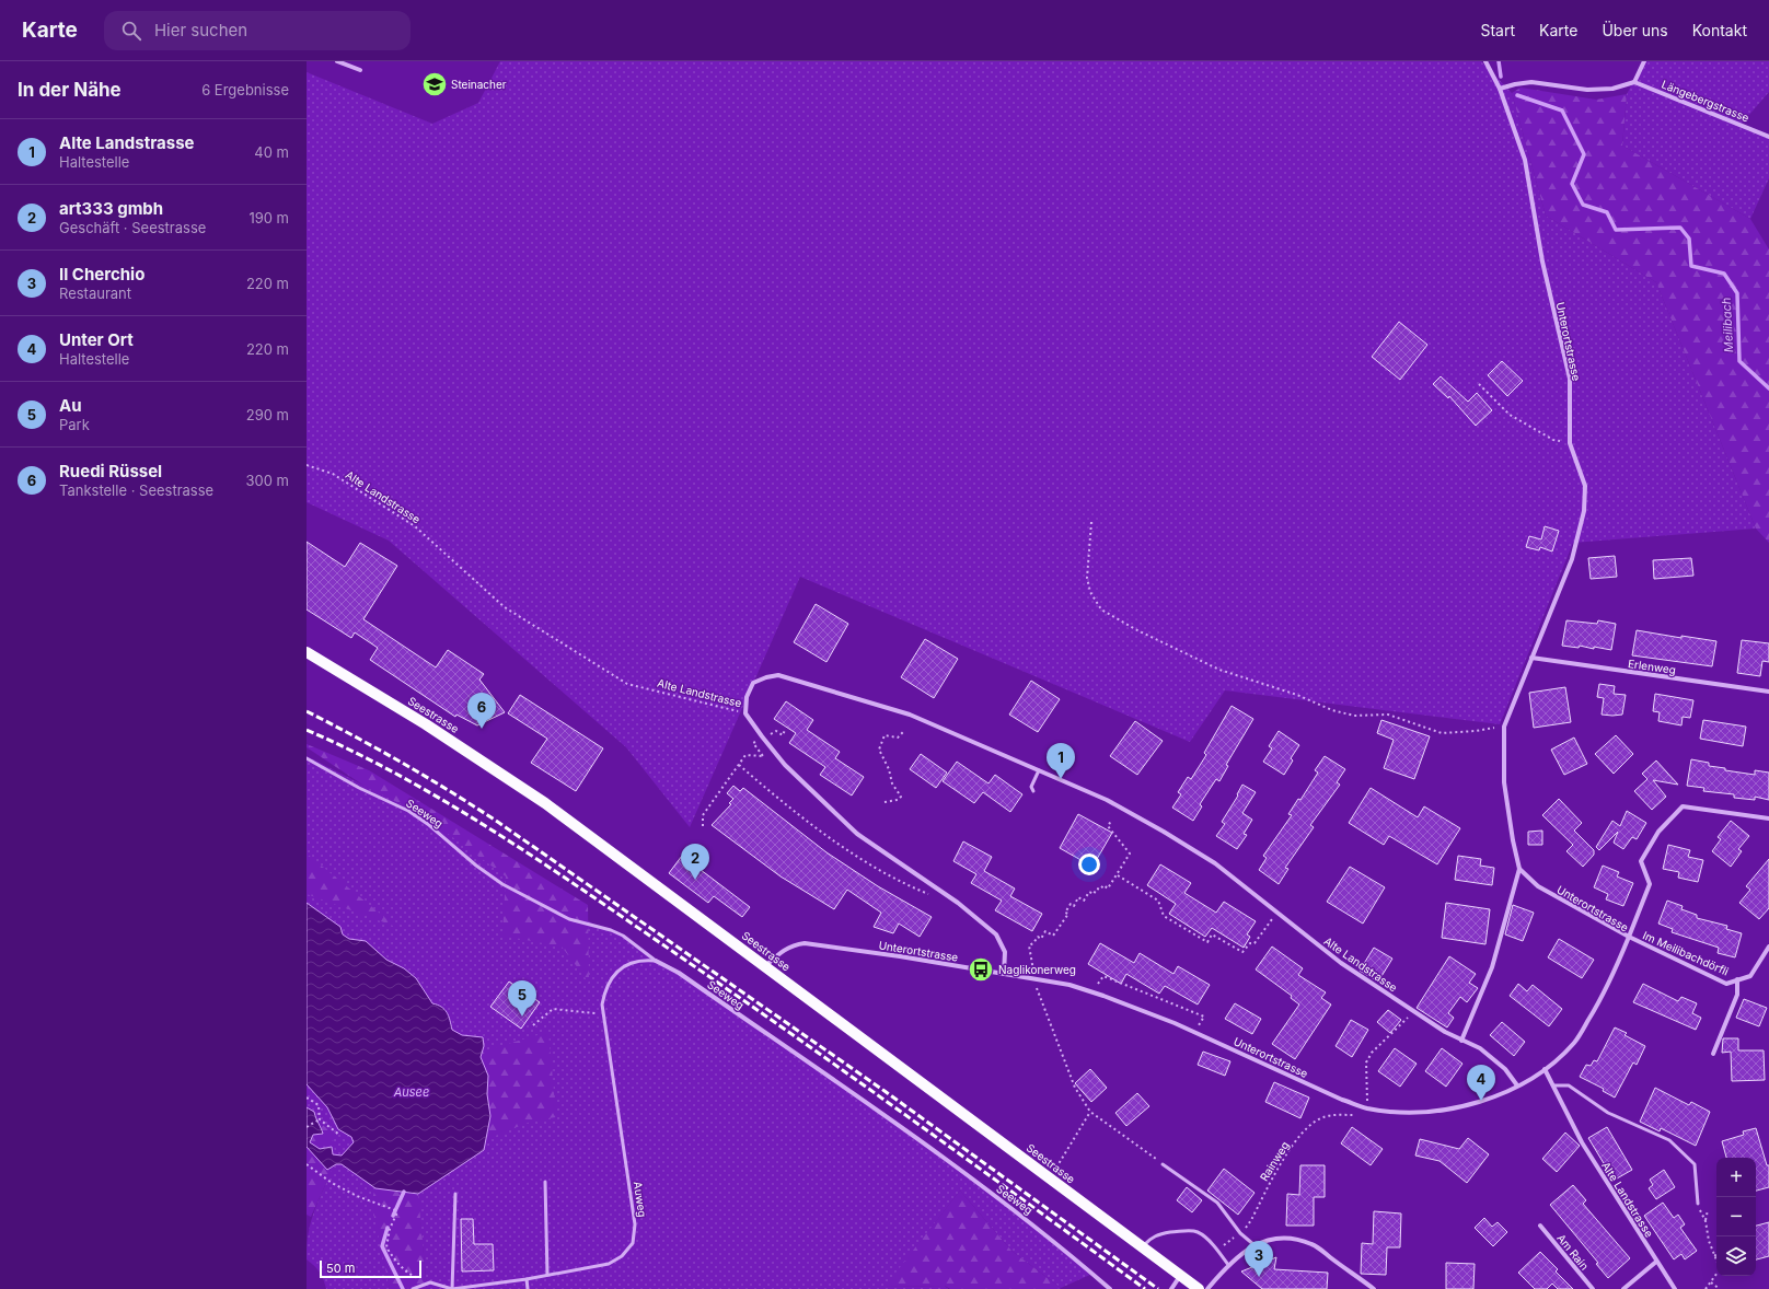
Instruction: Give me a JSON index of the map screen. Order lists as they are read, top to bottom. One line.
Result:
{"streets":{"main road":["Seestrasse"],"street":["Längebergstrasse","Unterortstrasse","Alte Landstrasse","Erlenweg","Seeweg","Im Meilibachdörfli","Am Rain"],"lane":["Auweg"],"path":["Rainweg"]},"crossings":[["Unterortstrasse","Alte Landstrasse"],["Unterortstrasse","Erlenweg"],["Unterortstrasse","Seestrasse"],["Unterortstrasse","Im Meilibachdörfli"],["Seeweg","Auweg"]],"water":["Meilibach","Ausee"],"places":{"school or university":["Steinacher"],"bus stop":["Naglikonerweg"]},"scale_bar":"50 m","page":{"header":"Karte","search":"Hier suchen","nav":["Start","Karte","Über uns","Kontakt"],"heading":["In der Nähe","6 Ergebnisse"],"list":[{"mark":"1","name":"Alte Landstrasse","note":"Haltestelle","value":"40 m"},{"mark":"2","name":"art333 gmbh","note":"Geschäft · Seestrasse","value":"190 m"},{"mark":"3","name":"Il Cherchio","note":"Restaurant","value":"220 m"},{"mark":"4","name":"Unter Ort","note":"Haltestelle","value":"220 m"},{"mark":"5","name":"Au","note":"Park","value":"290 m"},{"mark":"6","name":"Ruedi Rüssel","note":"Tankstelle · Seestrasse","value":"300 m"}],"pins":["6","1","2","5","4","3"],"map_buttons":["+","−"],"scale":"50 m"}}
